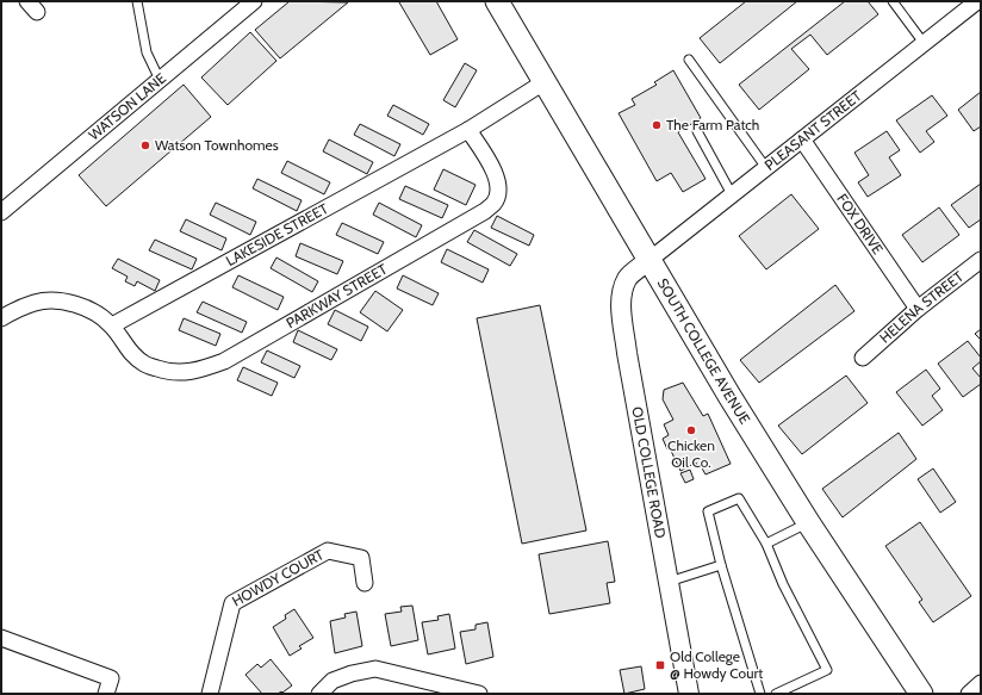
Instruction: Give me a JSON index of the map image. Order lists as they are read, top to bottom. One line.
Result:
{"streets":{"main road":["SOUTH COLLEGE AVENUE"],"street":["WATSON LANE","PLEASANT STREET","FOX DRIVE","LAKESIDE STREET","PARKWAY STREET","HELENA STREET","OLD COLLEGE ROAD","HOWDY COURT"]},"crossings":[["PLEASANT STREET","FOX DRIVE"],["PLEASANT STREET","SOUTH COLLEGE AVENUE"],["PLEASANT STREET","OLD COLLEGE ROAD"],["FOX DRIVE","HELENA STREET"],["LAKESIDE STREET","PARKWAY STREET"],["LAKESIDE STREET","SOUTH COLLEGE AVENUE"],["SOUTH COLLEGE AVENUE","OLD COLLEGE ROAD"]],"places":{"other":["The Farm Patch","Watson Townhomes","Chicken Oil Co."],"transit":["Old College @ Howdy Court"]}}
